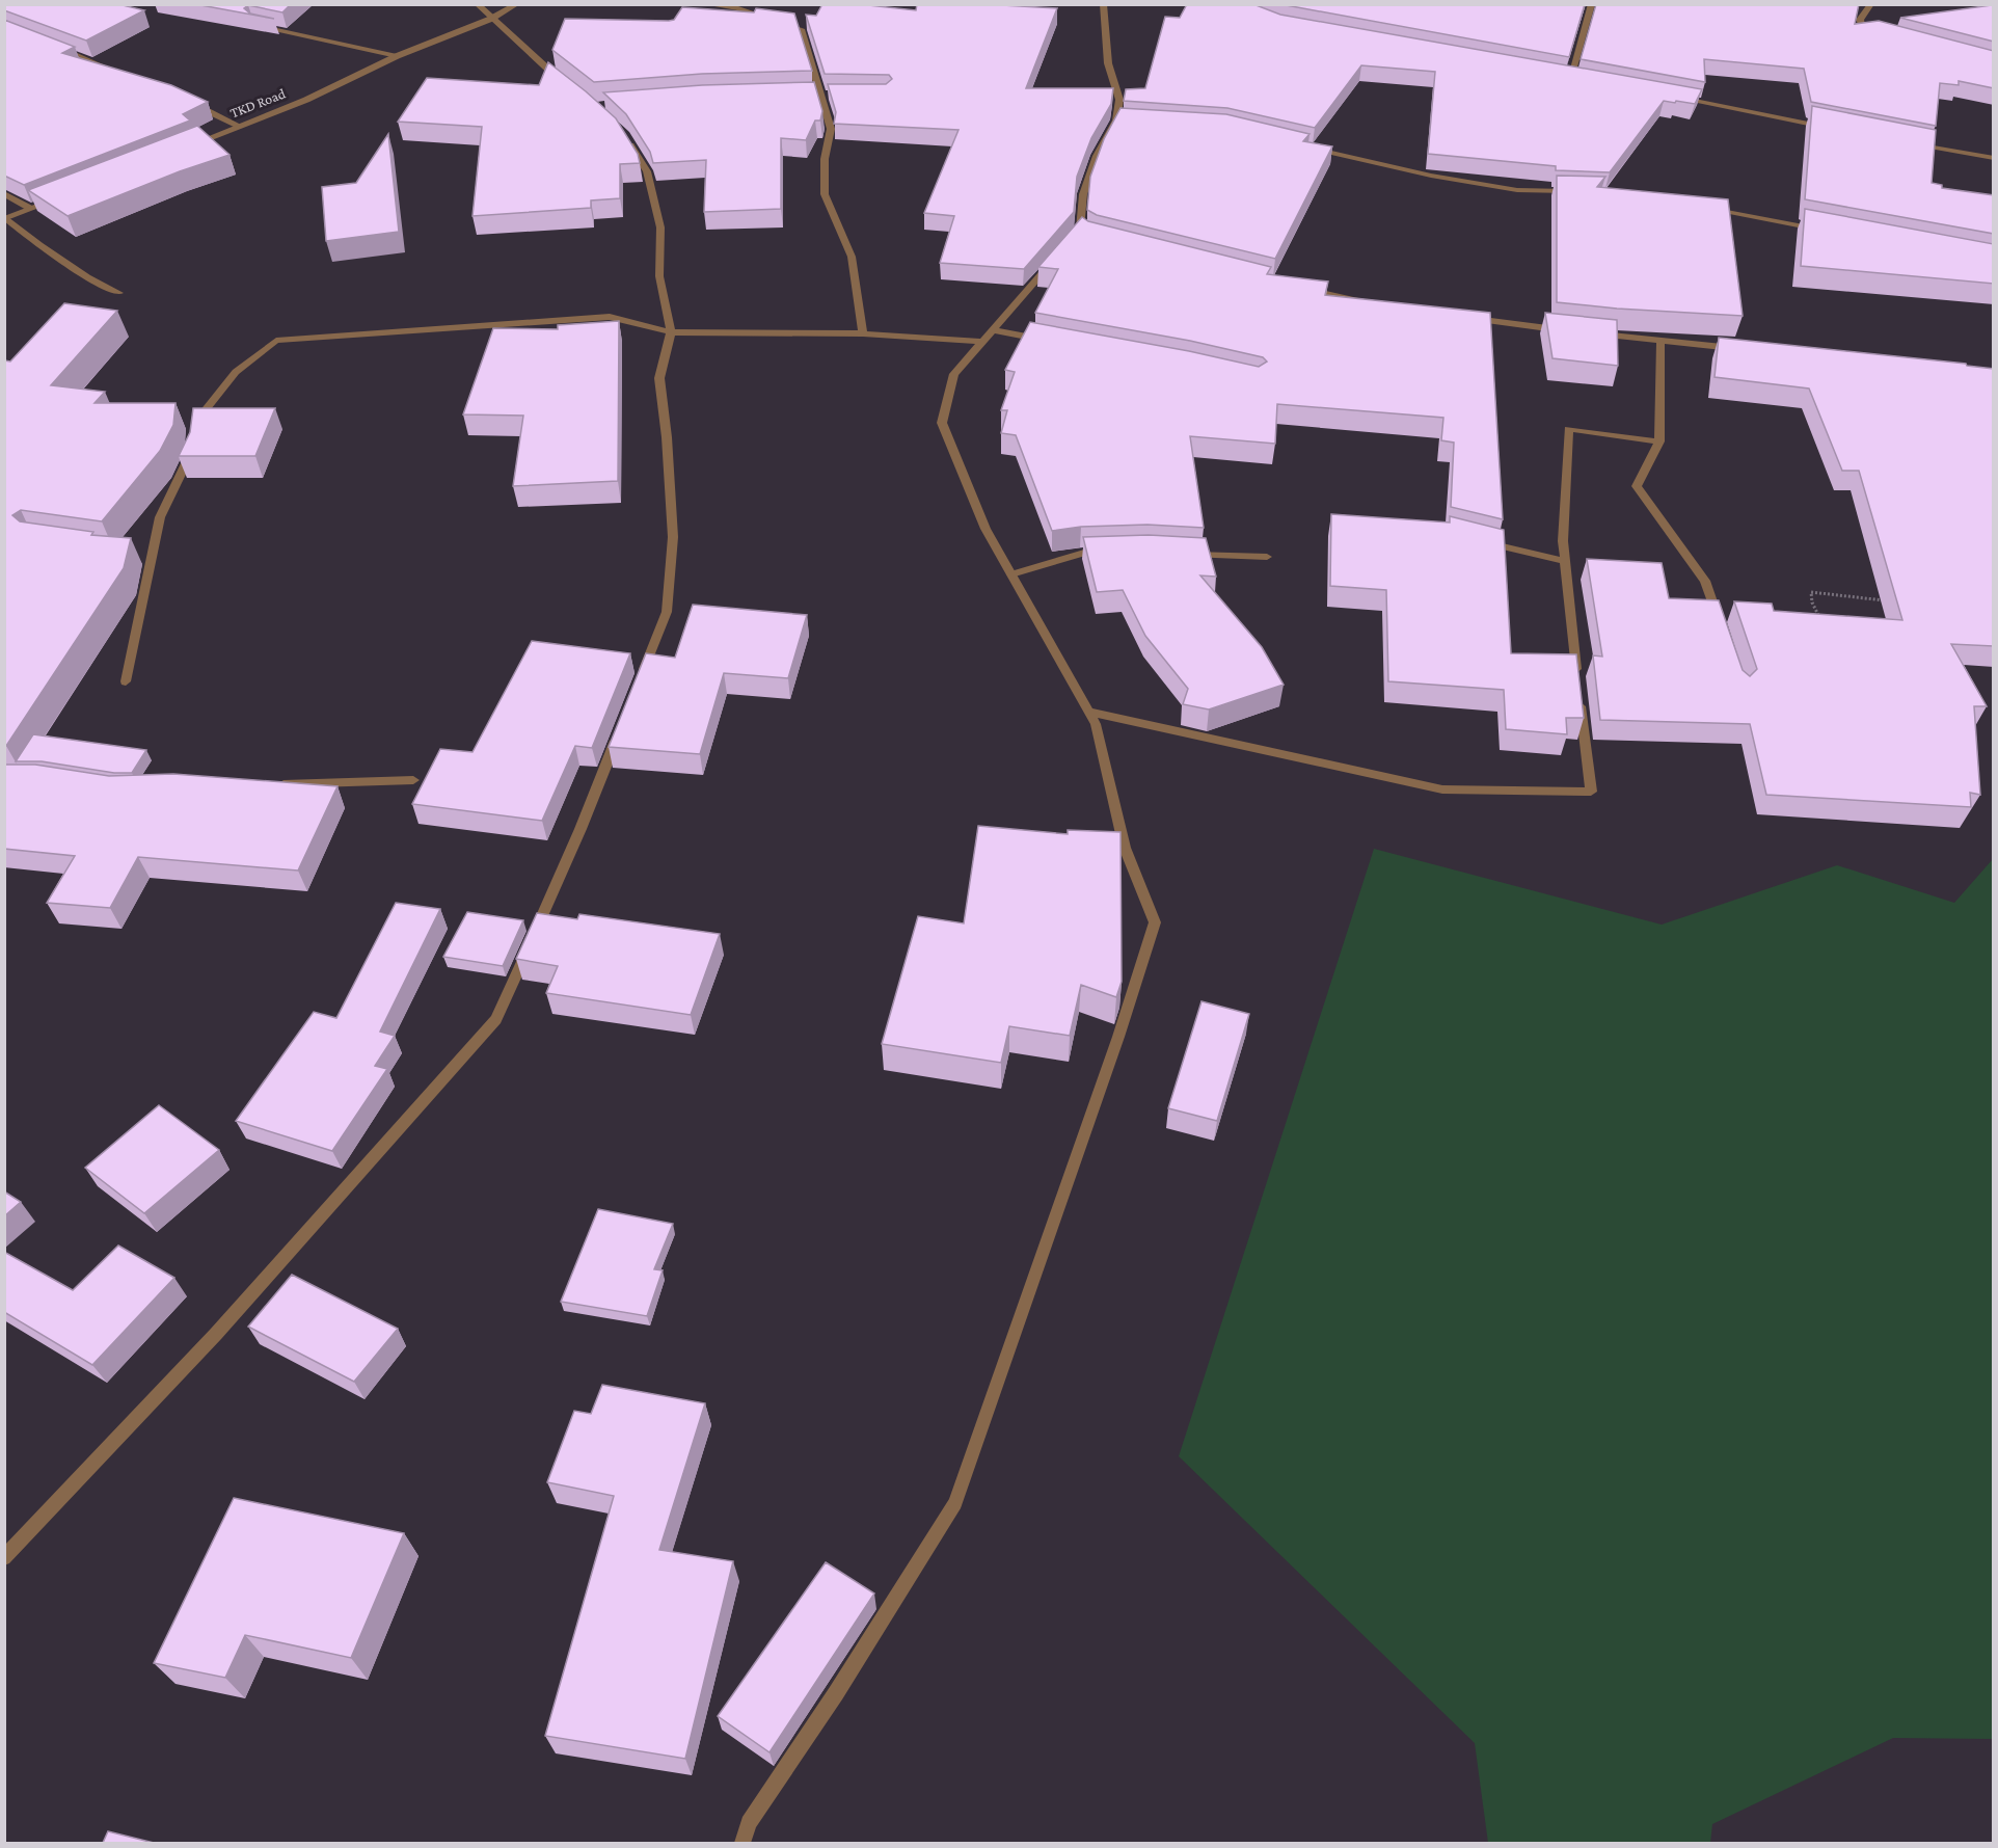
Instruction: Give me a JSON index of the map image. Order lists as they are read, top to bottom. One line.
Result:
{"streets":{"street":["TKD Road"]}}
